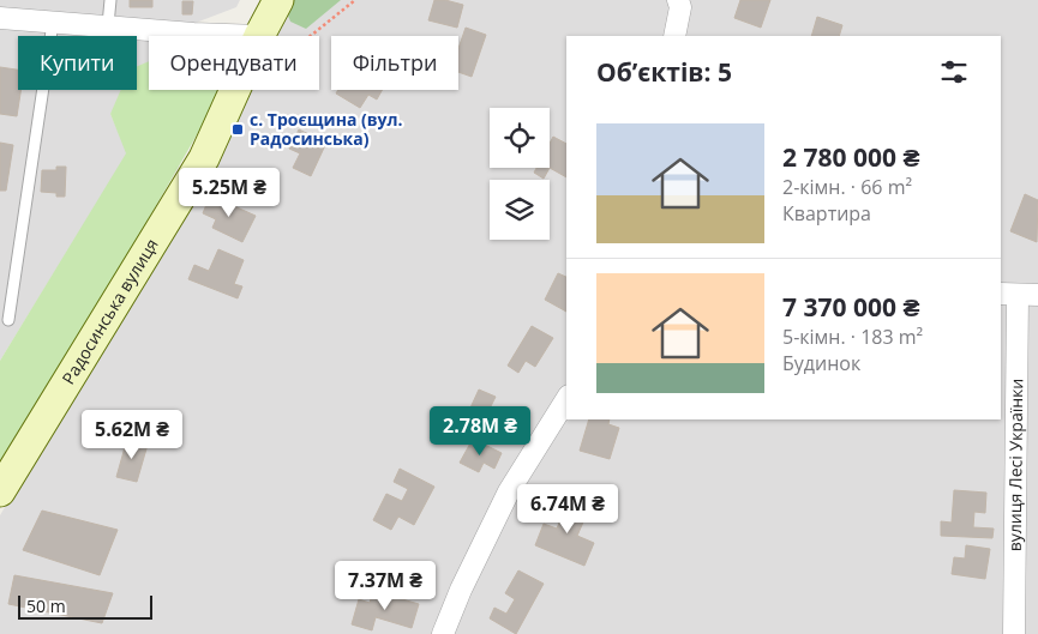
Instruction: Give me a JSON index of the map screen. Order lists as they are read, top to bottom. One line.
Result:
{"streets":{"street":["Радосинська вулиця","вулиця Лесі Українки"]},"places":{"transit":["с. Троєщина (вул. Радосинська)"]},"scale_bar":"50 m","page":{"chip":["Купити","Орендувати","Фільтри"],"heading":"Об’єктів: 5","list":[{"name":"2 780 000 ₴","note":"2-кімн. · 66 m² · Квартира"},{"name":"7 370 000 ₴","note":"5-кімн. · 183 m² · Будинок"}],"price":["5.25M ₴","2.78M ₴","5.62M ₴","6.74M ₴","7.37M ₴"],"scale":"50 m"}}
